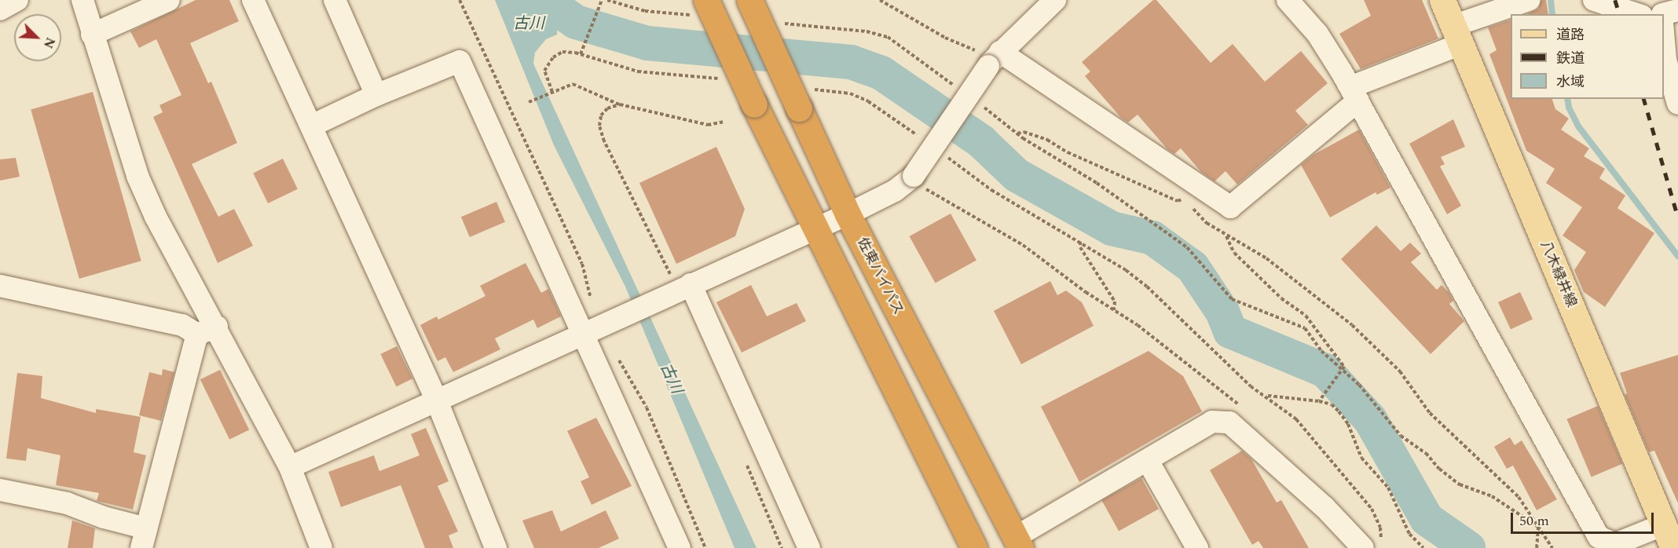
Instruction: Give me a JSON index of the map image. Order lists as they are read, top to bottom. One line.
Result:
{"streets":{"highway":["佐東バイパス"],"main road":["八木緑井線"]},"water":["古川"],"legend":["道路","鉄道","水域"],"scale_bar":"50 m","north":"bottom right"}
